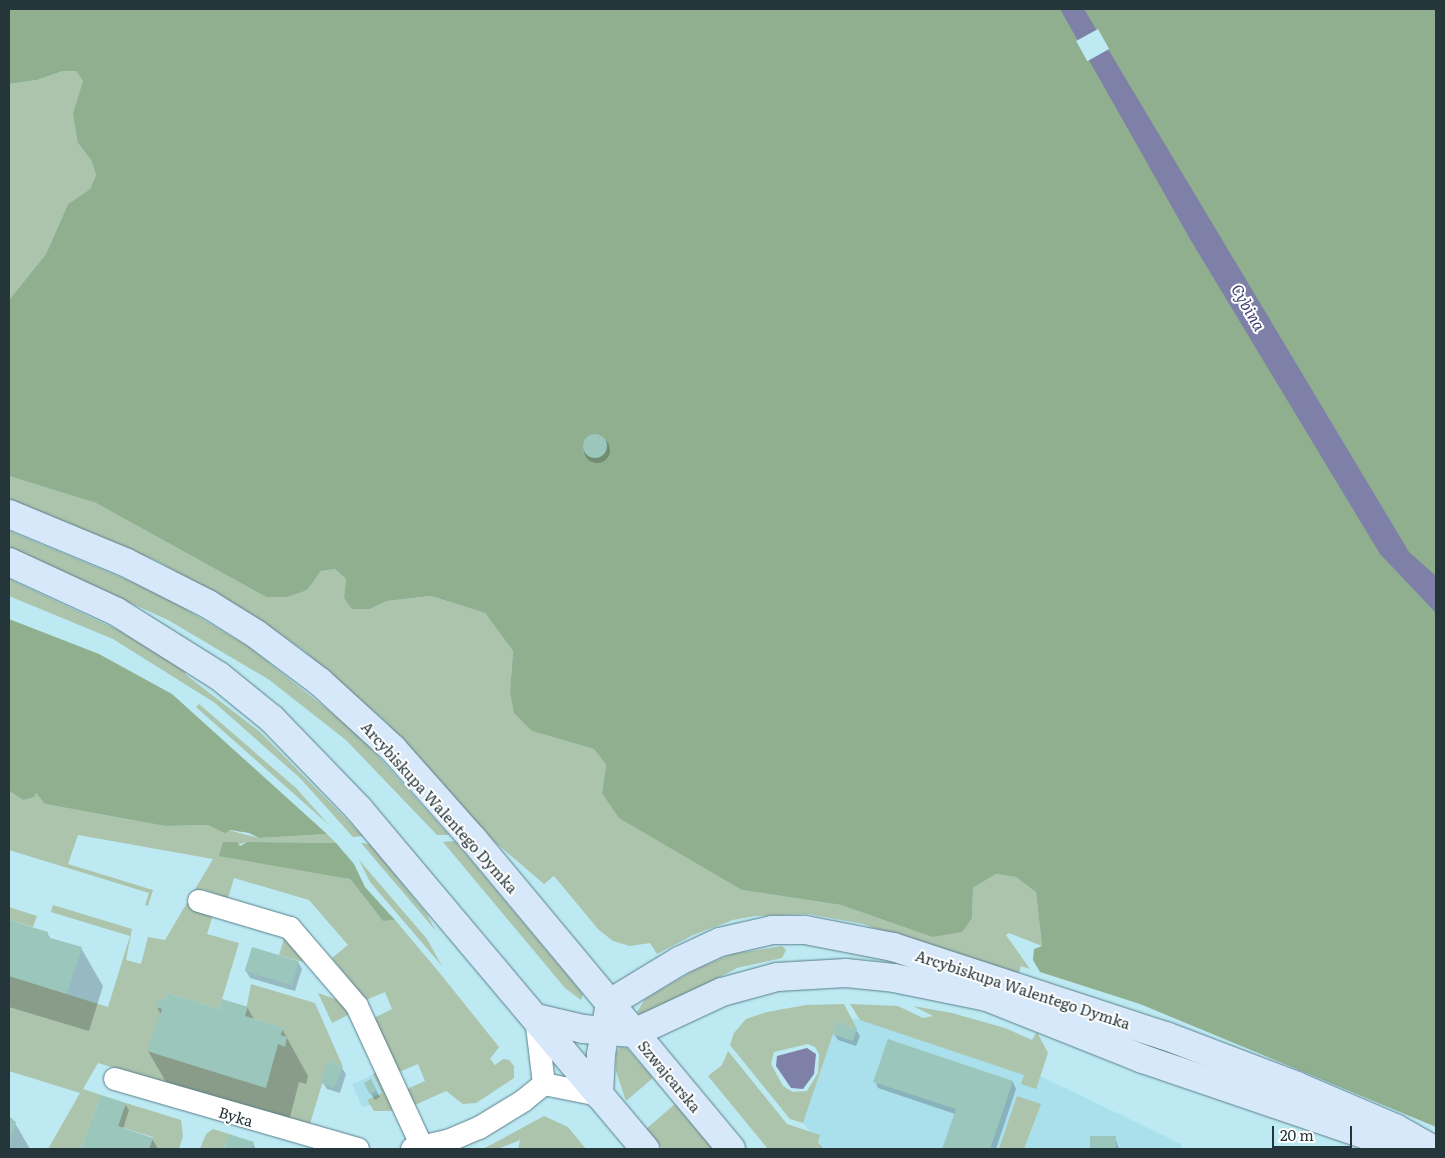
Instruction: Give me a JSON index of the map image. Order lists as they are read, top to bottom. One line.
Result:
{"streets":{"street":["Arcybiskupa Walentego Dymka","Szwajcarska","Byka"]},"crossings":[["Arcybiskupa Walentego Dymka","Szwajcarska"]],"water":["Cybina"],"scale_bar":"20 m"}
